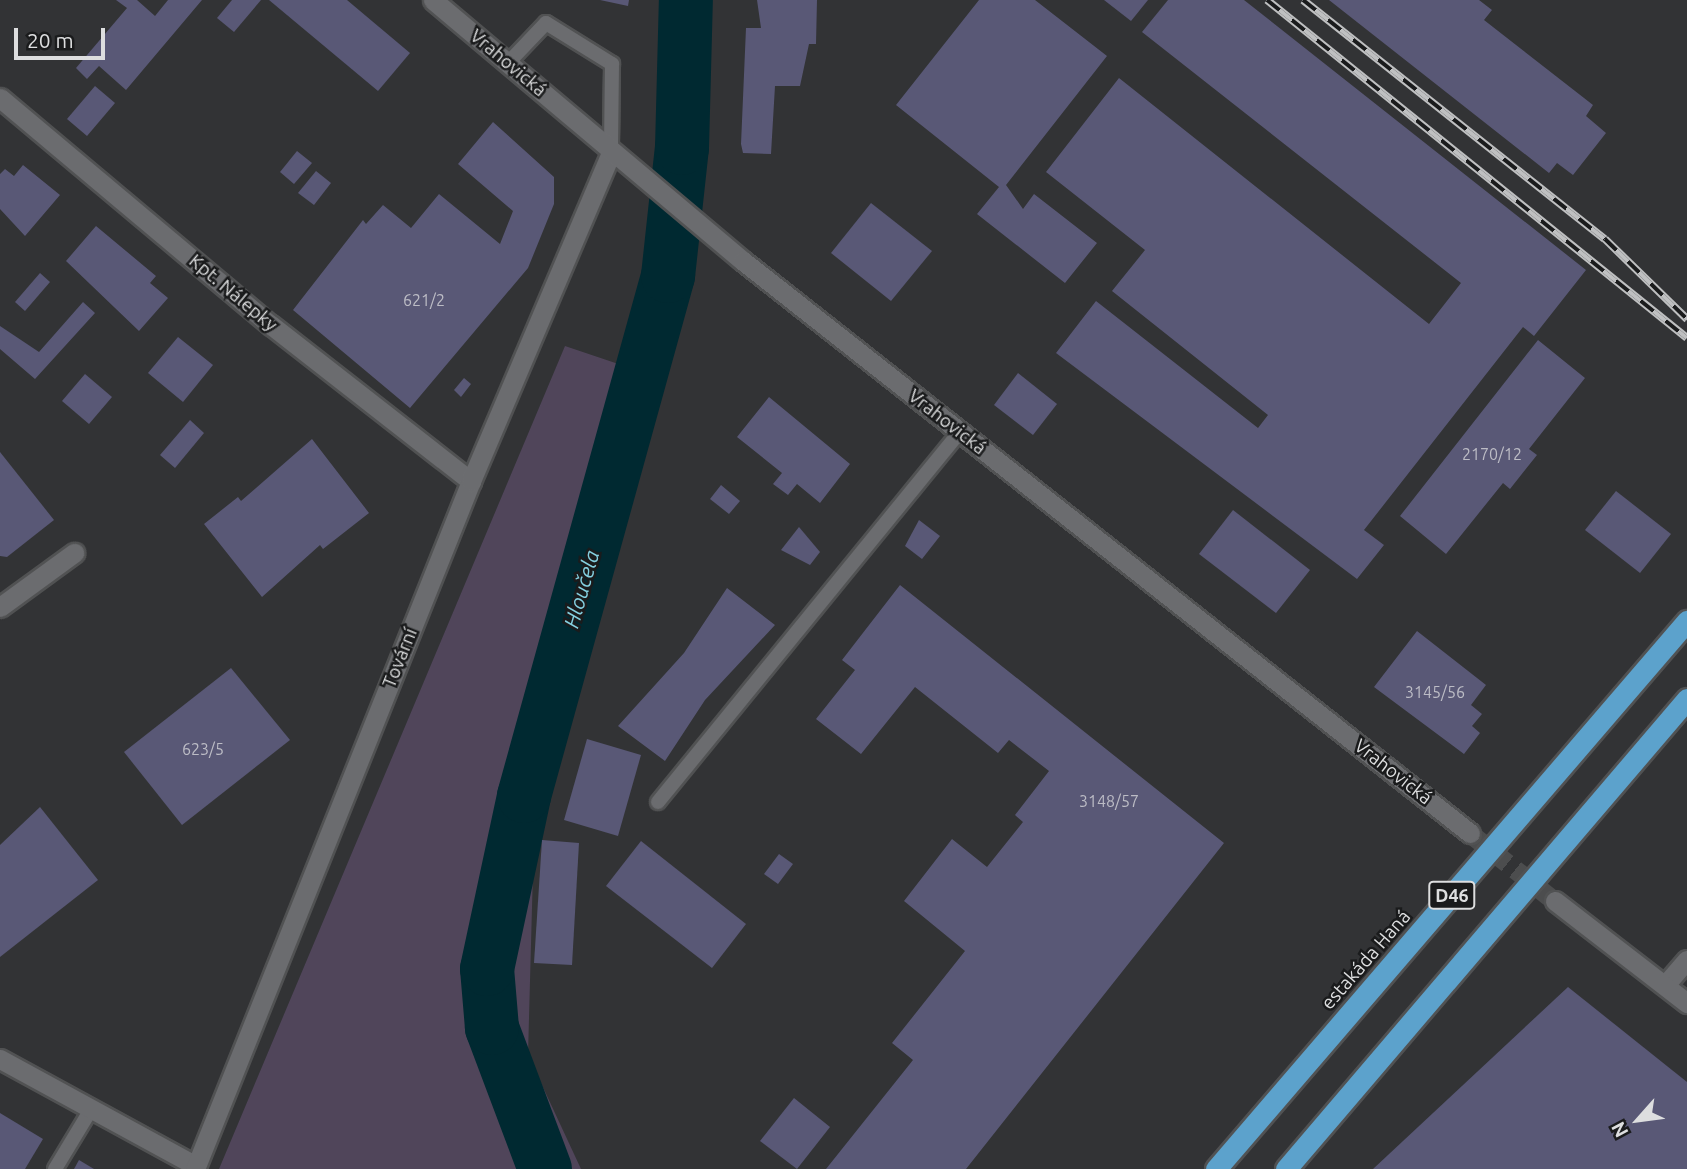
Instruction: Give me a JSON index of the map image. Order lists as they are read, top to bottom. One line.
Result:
{"streets":{"highway":["D46","estakáda Haná"],"street":["Vrahovická","Kpt. Nálepky","Tovární"]},"crossings":[["Vrahovická","Tovární"],["Kpt. Nálepky","Tovární"]],"water":["Hloučela"],"house_numbers":["621/2","2170/12","3145/56","623/5","3148/57"],"scale_bar":"20 m","north":"bottom left"}
